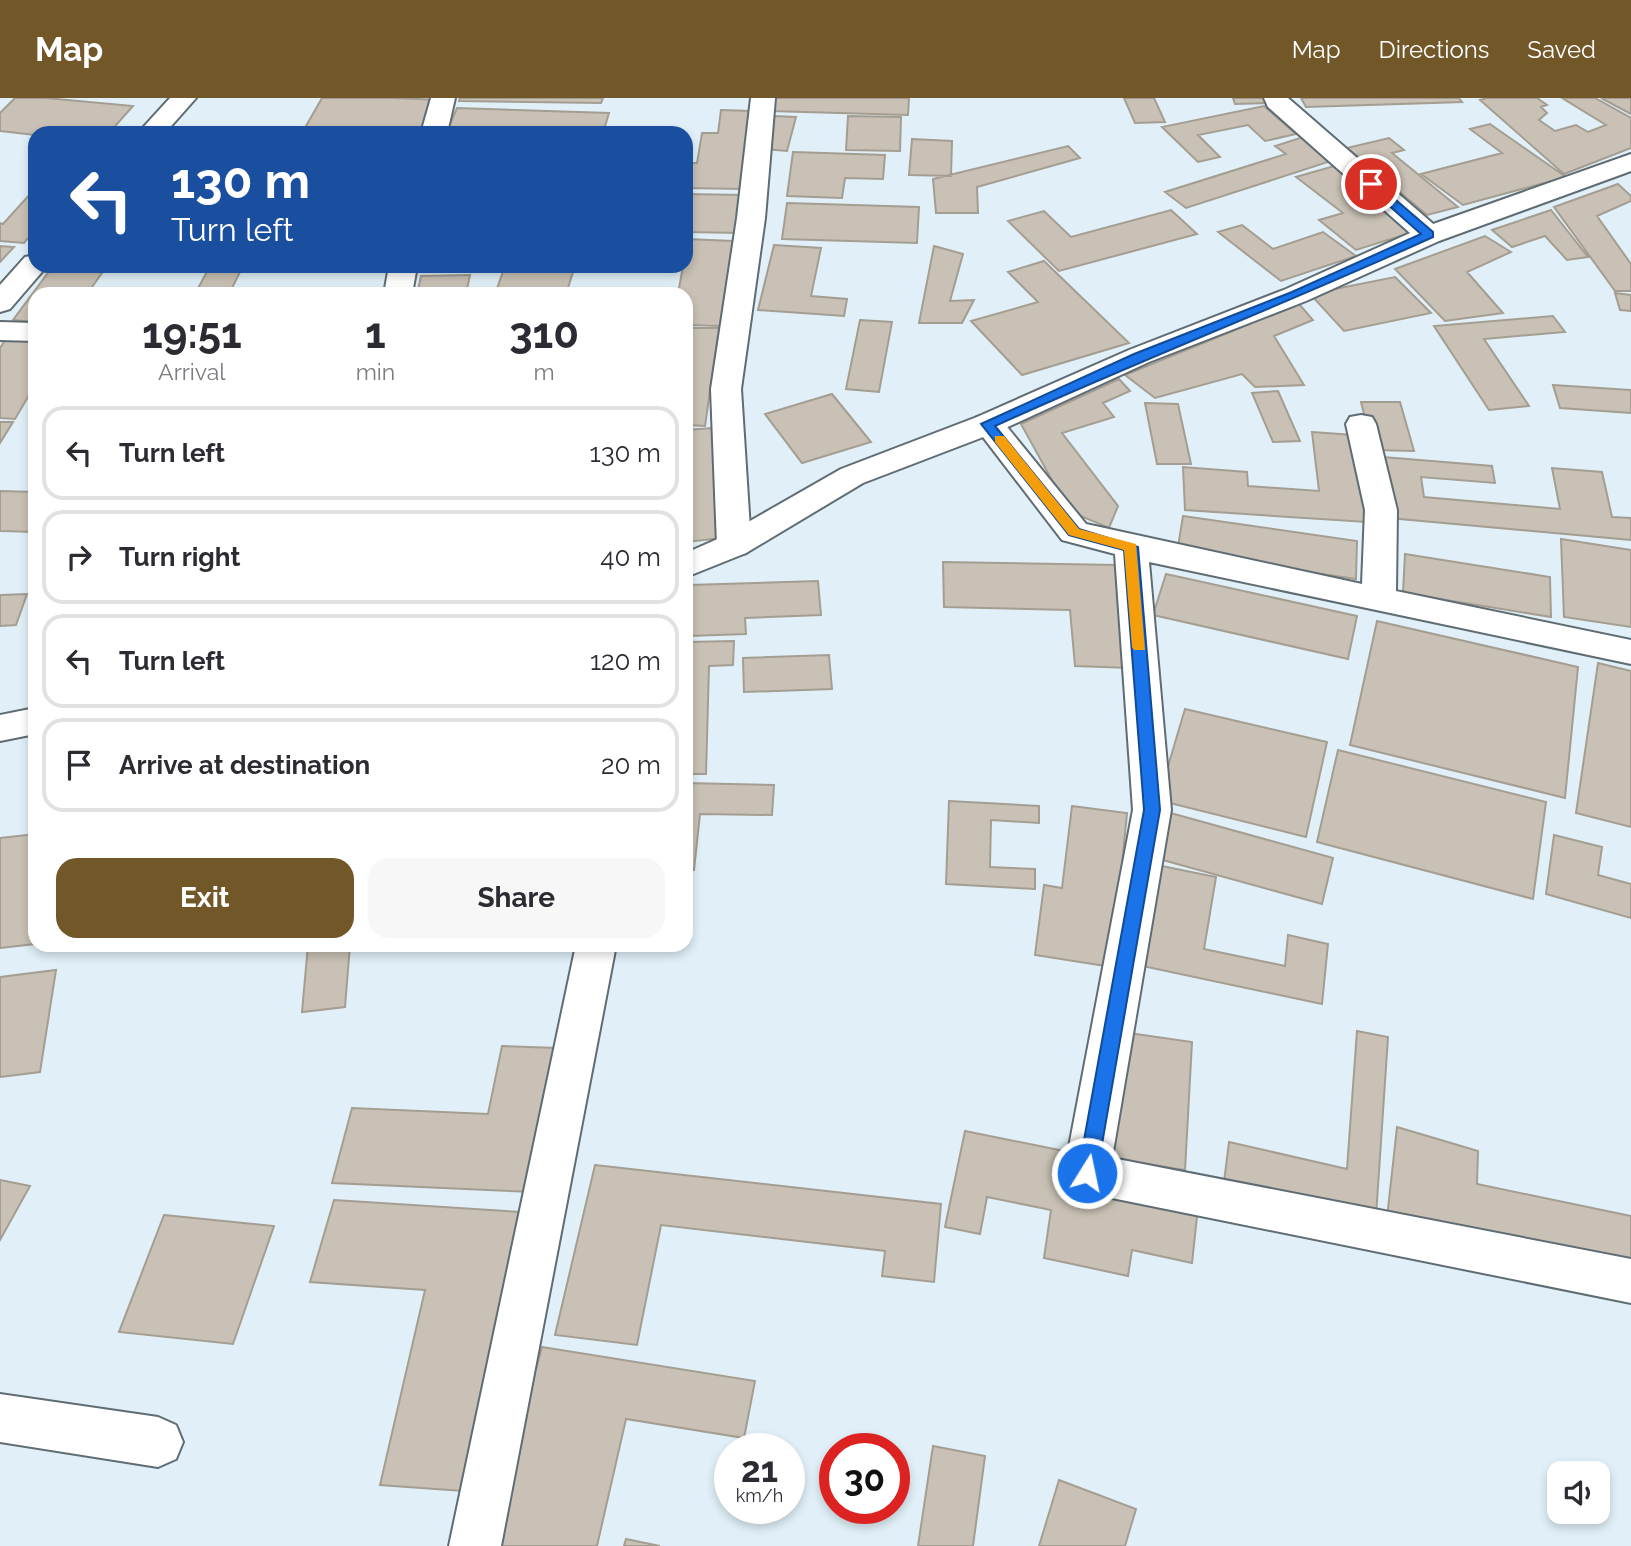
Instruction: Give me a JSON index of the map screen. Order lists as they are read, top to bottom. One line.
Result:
{"page":{"header":"Map","nav":["Map","Directions","Saved"],"turn":["130 m","Turn left"],"eta":["19:51","Arrival","1","min","310","m"],"list":[{"name":"Turn left","value":"130 m"},{"name":"Turn right","value":"40 m"},{"name":"Turn left","value":"120 m"},{"name":"Arrive at destination","value":"20 m"}],"buttons":["Exit","Share"],"speed":"21 km/h","limit":"30"}}
